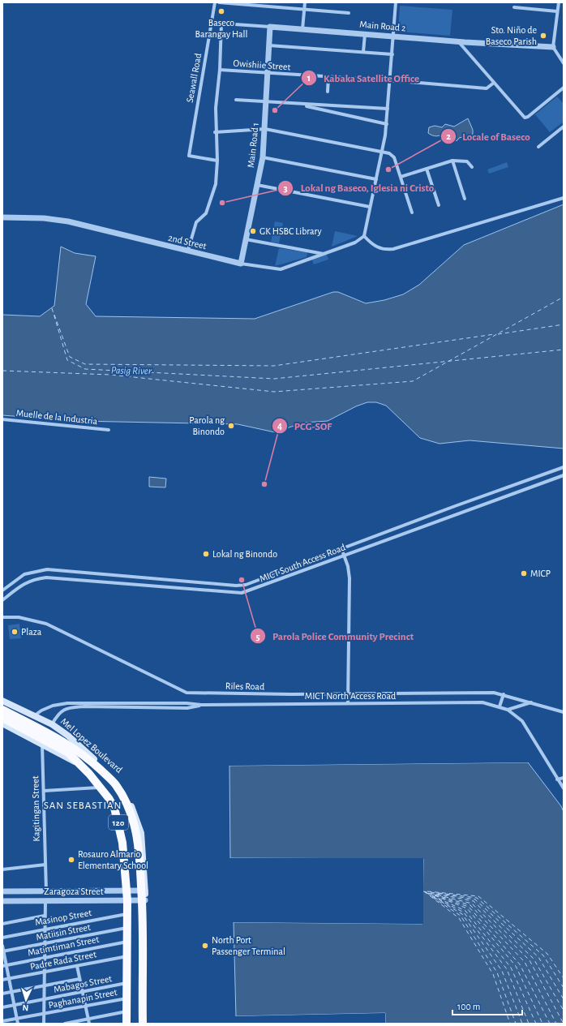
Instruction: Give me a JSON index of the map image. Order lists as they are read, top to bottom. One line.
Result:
{"streets":{"highway":["Mel Lopez Boulevard","120"],"street":["Main Road 2","Owishiie Street","Seawall Road","Main Road 1","2nd Street","Muelle de la Industria","MICT South Access Road","Riles Road","MICT North Access Road","Kagitingan Street","Zaragoza Street","Masinop Street","Matiisin Street","Matimtiman Street","Padre Rada Street","Mabagos Street","Paghanapin Street"]},"crossings":[["Main Road 2","Seawall Road"],["Main Road 2","Main Road 1"],["Owishiie Street","Main Road 1"],["Main Road 1","2nd Street"],["MICT North Access Road","Mel Lopez Boulevard"],["Mel Lopez Boulevard","Kagitingan Street"],["Mel Lopez Boulevard","Zaragoza Street"],["Mel Lopez Boulevard","Masinop Street"],["Mel Lopez Boulevard","Matiisin Street"],["Mel Lopez Boulevard","Matimtiman Street"],["Mel Lopez Boulevard","Padre Rada Street"],["Mel Lopez Boulevard","Mabagos Street"],["Mel Lopez Boulevard","Paghanapin Street"],["Kagitingan Street","Zaragoza Street"]],"districts":["SAN SEBASTIAN"],"water":["Pasig River"],"places":["Baseco Barangay Hall","Sto. Niño de Baseco Parish","Kabaka Satellite Office","Locale of Baseco","Lokal ng Baseco, Iglesia ni Cristo","GK HSBC Library","Parola ng Binondo","PCG-SOF","Lokal ng Binondo","MICP","Parola Police Community Precinct","Plaza","Rosauro Almario Elementary School","North Port Passenger Terminal"],"scale_bar":"100 m","north":"bottom"}
